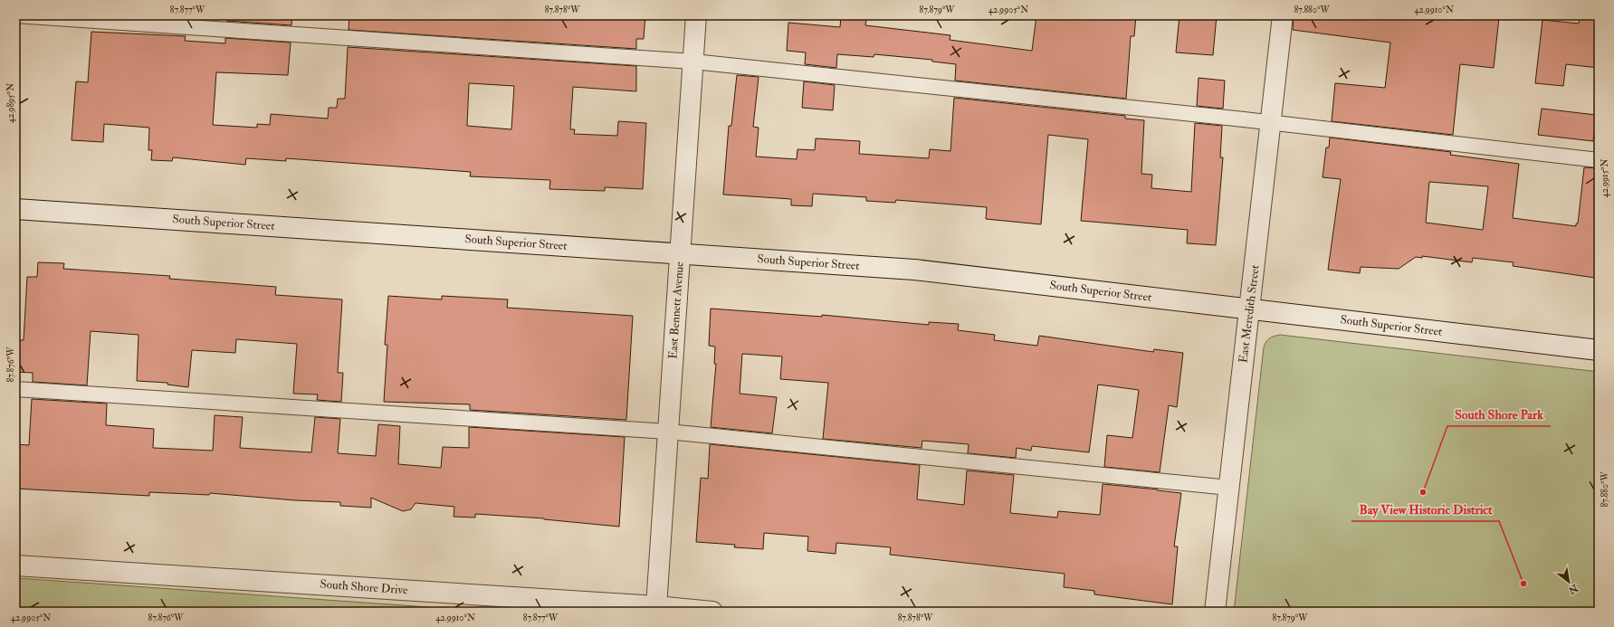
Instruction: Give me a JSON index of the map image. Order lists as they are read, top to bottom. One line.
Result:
{"streets":{"street":["South Superior Street","East Bennett Avenue","East Meredith Street","South Shore Drive"]},"crossings":[["South Superior Street","East Bennett Avenue"],["South Superior Street","East Meredith Street"],["East Bennett Avenue","South Shore Drive"]],"places":["South Shore Park","Bay View Historic District"],"north":"bottom right","coordinates":["87.877°W","87.878°W","87.879°W","42.9905°N","87.880°W","42.9910°N","42.9895°N","42.9915°N","87.876°W"]}
